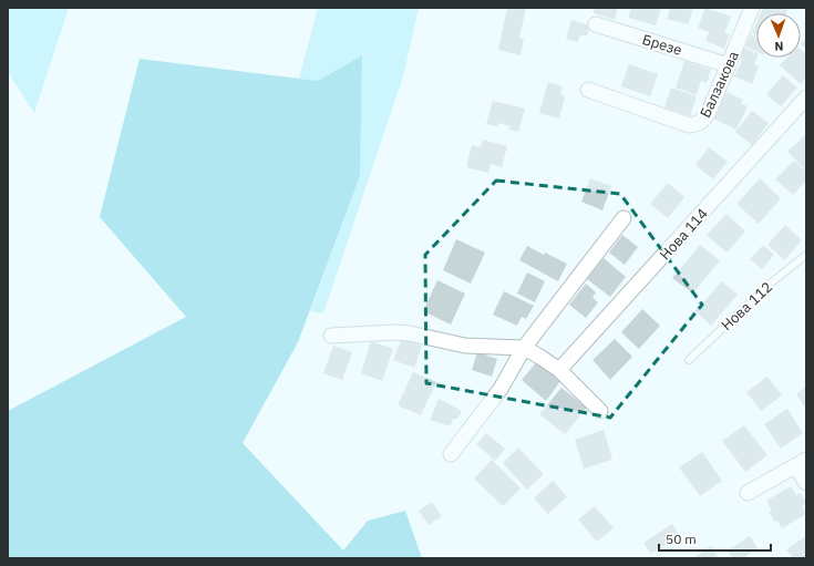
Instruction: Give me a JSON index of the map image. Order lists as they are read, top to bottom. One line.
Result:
{"streets":{"street":["Брезе","Балзакова","Нова 114"],"lane":["Нова 112"]},"crossings":[["Брезе","Балзакова"]],"scale_bar":"50 m","north":"bottom"}
